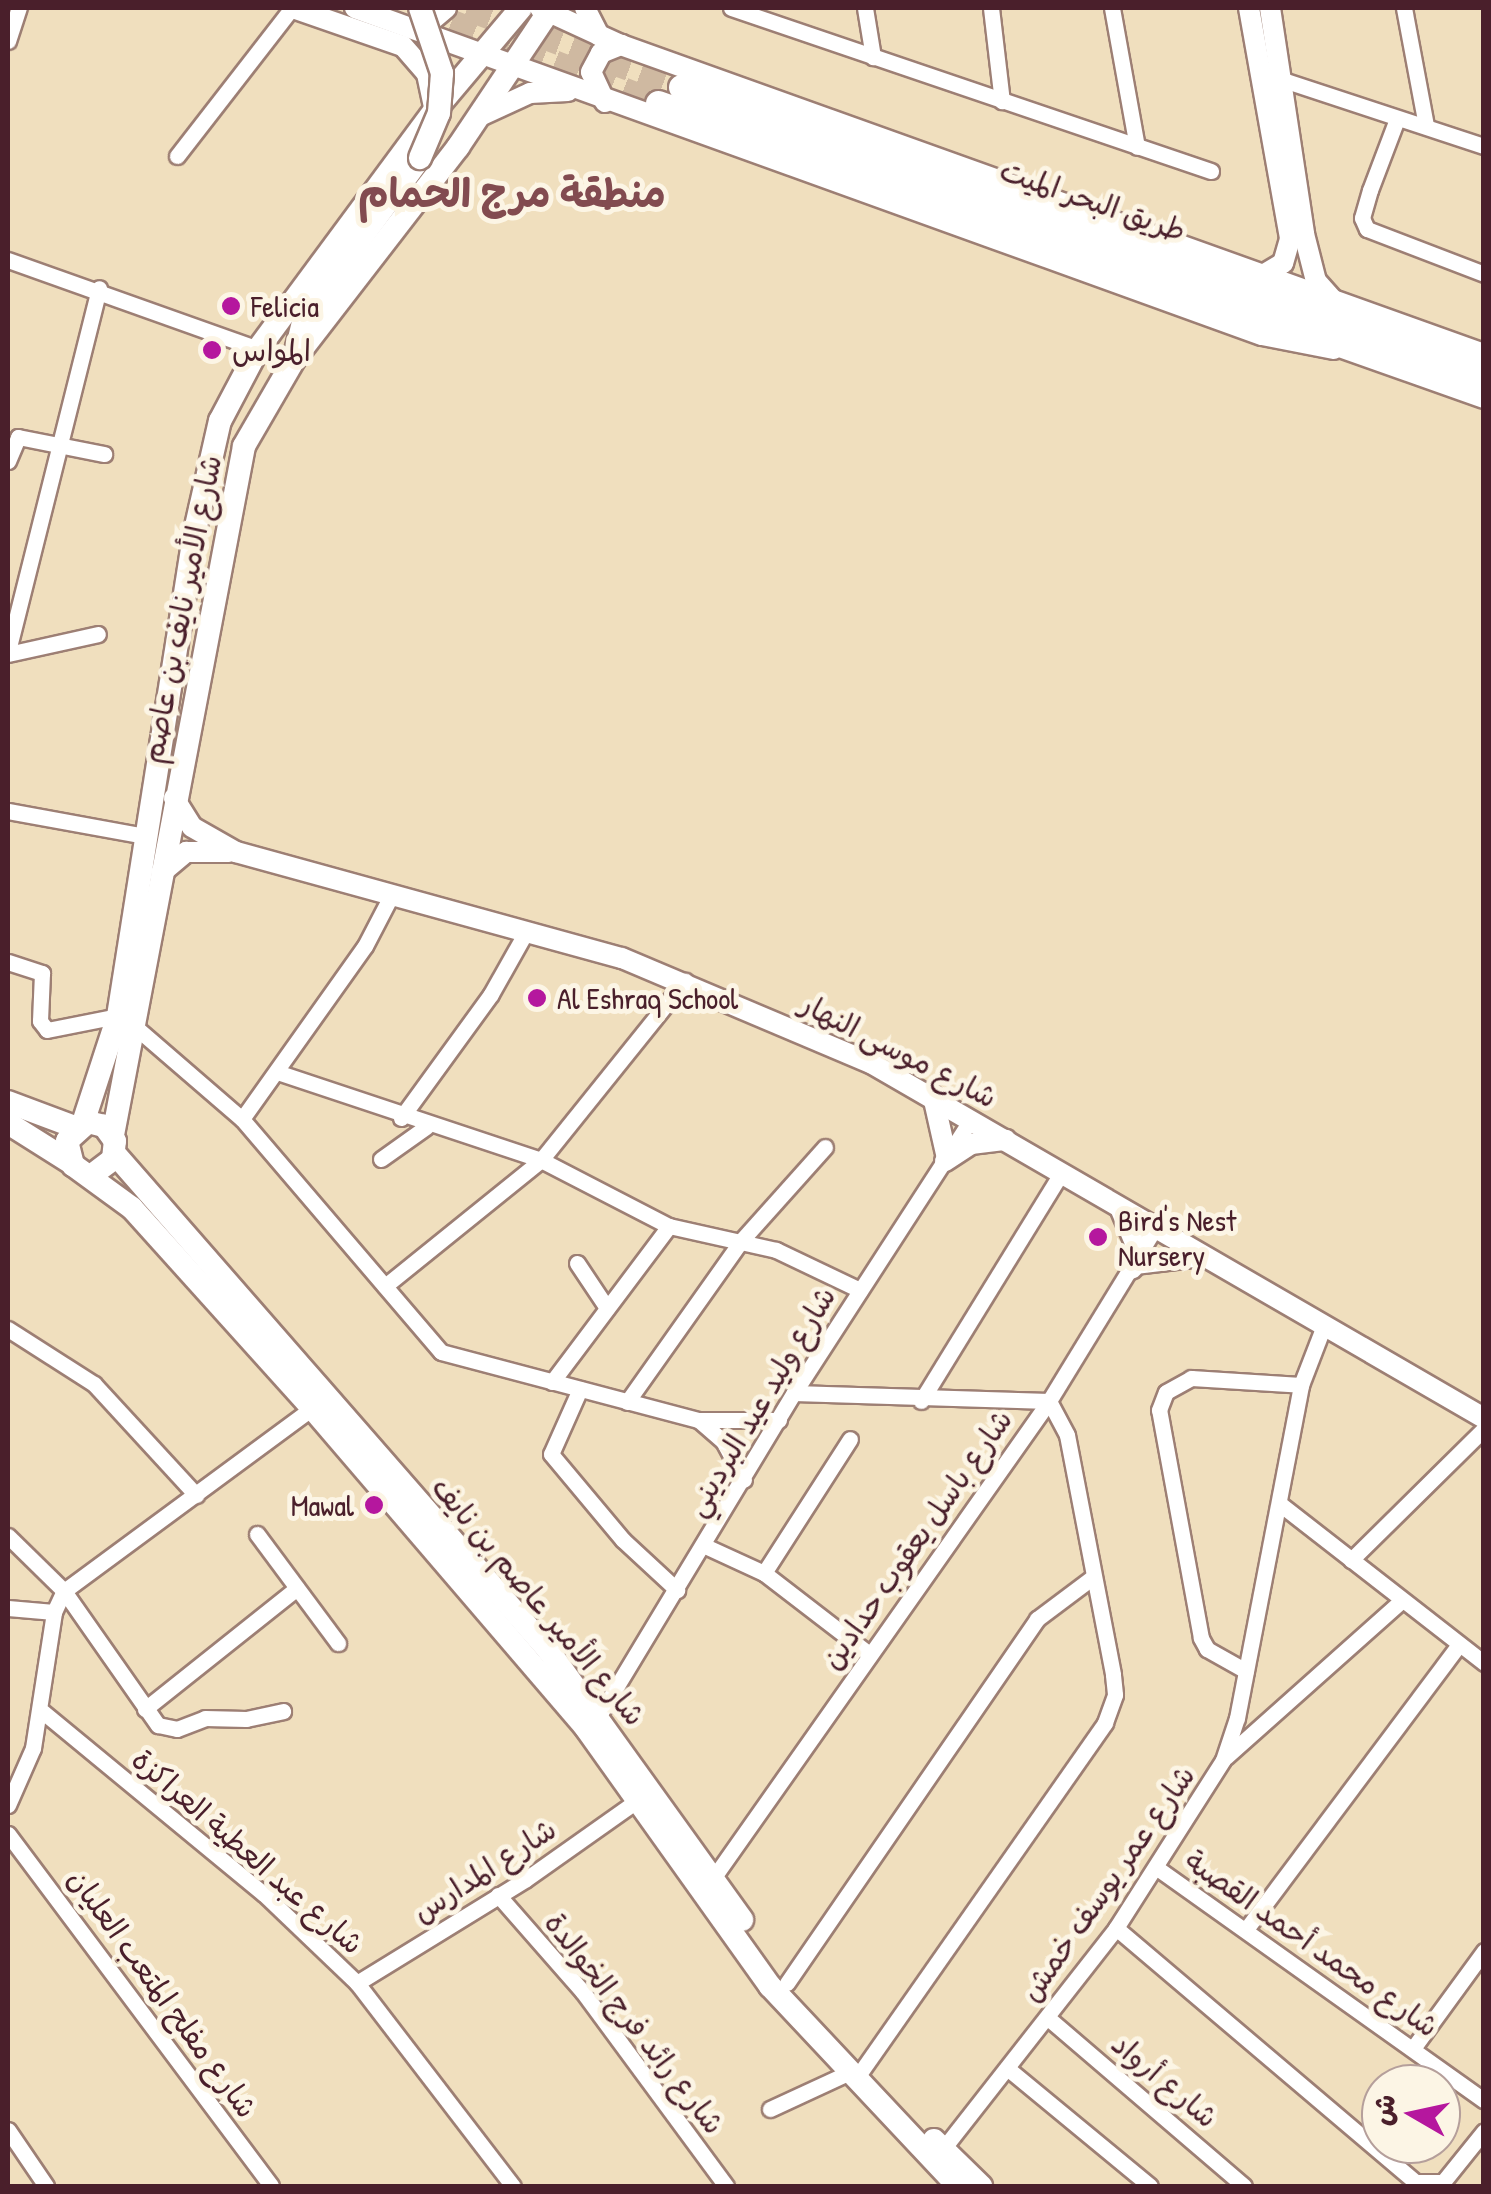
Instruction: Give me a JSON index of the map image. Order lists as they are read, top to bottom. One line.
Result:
{"streets":{"main road":["طريق البحر الميت","شارع الأمير نايف بن عاصم","شارع الأمير عاصم بن نايف"],"street":["شارع موسى النهار","شارع وليد عيد البرديني","شارع باسل يعقوب حدادين","شارع عبد العطية العراكزة","شارع المدارس","شارع عمر يوسف خمش","شارع محمد أحمد القصبة","شارع مفلح المتعب العليان","شارع رائد فرج الخوالدة","شارع أرواد"]},"crossings":[["طريق البحر الميت","شارع الأمير نايف بن عاصم"],["شارع الأمير نايف بن عاصم","شارع موسى النهار"],["شارع الأمير نايف بن عاصم","شارع الأمير عاصم بن نايف"],["شارع موسى النهار","شارع وليد عيد البرديني"],["شارع موسى النهار","شارع باسل يعقوب حدادين"],["شارع موسى النهار","شارع عمر يوسف خمش"],["شارع وليد عيد البرديني","شارع الأمير عاصم بن نايف"],["شارع باسل يعقوب حدادين","شارع الأمير عاصم بن نايف"],["شارع الأمير عاصم بن نايف","شارع المدارس"],["شارع الأمير عاصم بن نايف","شارع عمر يوسف خمش"],["شارع عبد العطية العراكزة","شارع المدارس"],["شارع المدارس","شارع رائد فرج الخوالدة"],["شارع عمر يوسف خمش","شارع محمد أحمد القصبة"],["شارع عمر يوسف خمش","شارع أرواد"]],"districts":["منطقة مرج الحمام"],"places":["Felicia","المواس","Al Eshraq School","Bird's Nest Nursery","Mawal"],"north":"left"}
